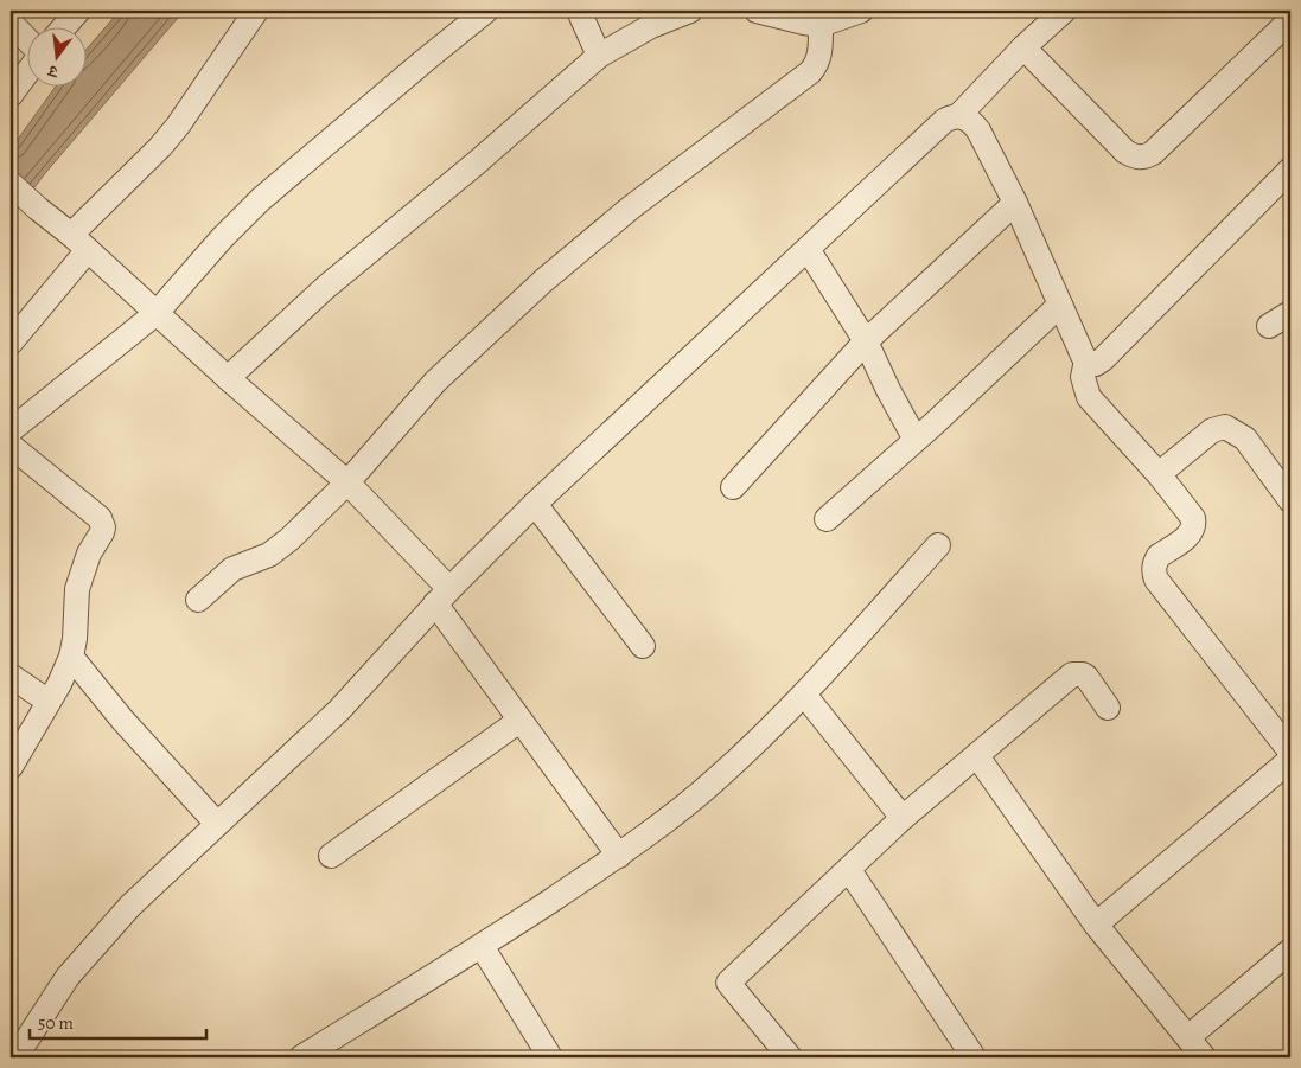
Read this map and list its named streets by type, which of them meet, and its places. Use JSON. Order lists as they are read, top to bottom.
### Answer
{
  "scale_bar": "50 m",
  "north": "bottom"
}
